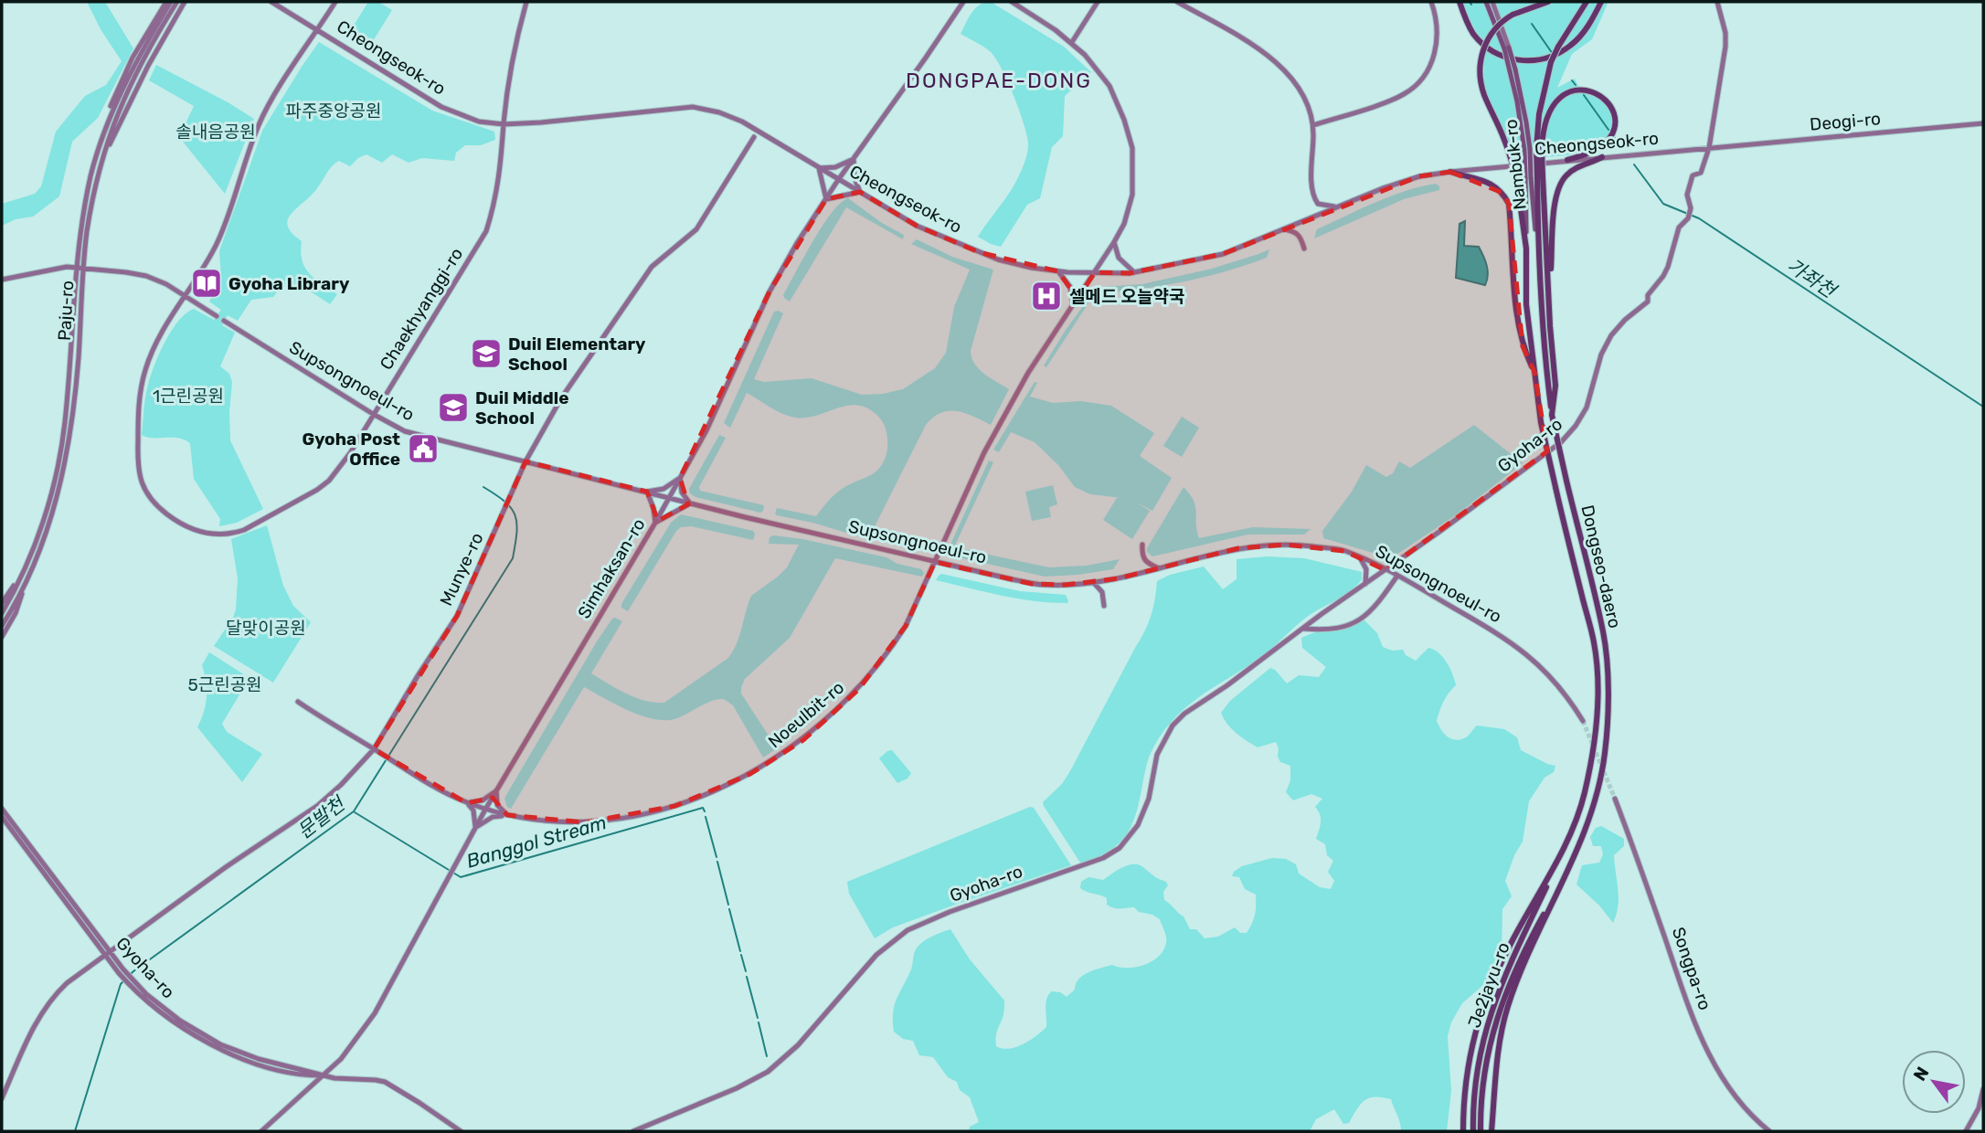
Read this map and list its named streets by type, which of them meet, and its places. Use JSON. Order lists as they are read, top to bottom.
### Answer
{
  "streets": {
    "highway": ["Dongseo-daero", "Je2jayu-ro"],
    "main road": ["Nambuk-ro"],
    "street": [
      "Cheongseok-ro",
      "Deogi-ro",
      "Chaekhyanggi-ro",
      "Paju-ro",
      "Supsongnoeul-ro",
      "Gyoha-ro",
      "Simhaksan-ro",
      "Munye-ro",
      "Noeulbit-ro",
      "Songpa-ro"
    ]
  },
  "crossings": [
    ["Cheongseok-ro", "Deogi-ro"],
    ["Cheongseok-ro", "Chaekhyanggi-ro"],
    ["Cheongseok-ro", "Gyoha-ro"],
    ["Cheongseok-ro", "Simhaksan-ro"],
    ["Cheongseok-ro", "Noeulbit-ro"],
    ["Deogi-ro", "Gyoha-ro"],
    ["Nambuk-ro", "Dongseo-daero"],
    ["Chaekhyanggi-ro", "Supsongnoeul-ro"],
    ["Supsongnoeul-ro", "Gyoha-ro"],
    ["Supsongnoeul-ro", "Simhaksan-ro"],
    ["Supsongnoeul-ro", "Munye-ro"],
    ["Supsongnoeul-ro", "Noeulbit-ro"],
    ["Gyoha-ro", "Simhaksan-ro"],
    ["Gyoha-ro", "Munye-ro"],
    ["Dongseo-daero", "Je2jayu-ro"],
    ["Simhaksan-ro", "Noeulbit-ro"],
    ["Munye-ro", "Noeulbit-ro"]
  ],
  "districts": ["DONGPAE-DONG"],
  "water": ["가좌천", "문발천", "Banggol Stream"],
  "parks": [
    "파주중앙공원",
    "솔내음공원",
    "1근린공원",
    "달맞이공원",
    "5근린공원"
  ],
  "places": {
    "library": ["Gyoha Library"],
    "hospital": ["셀메드 오늘약국"],
    "school or university": ["Duil Elementary School", "Duil Middle School"],
    "public building": ["Gyoha Post Office"]
  },
  "north": "top left"
}
